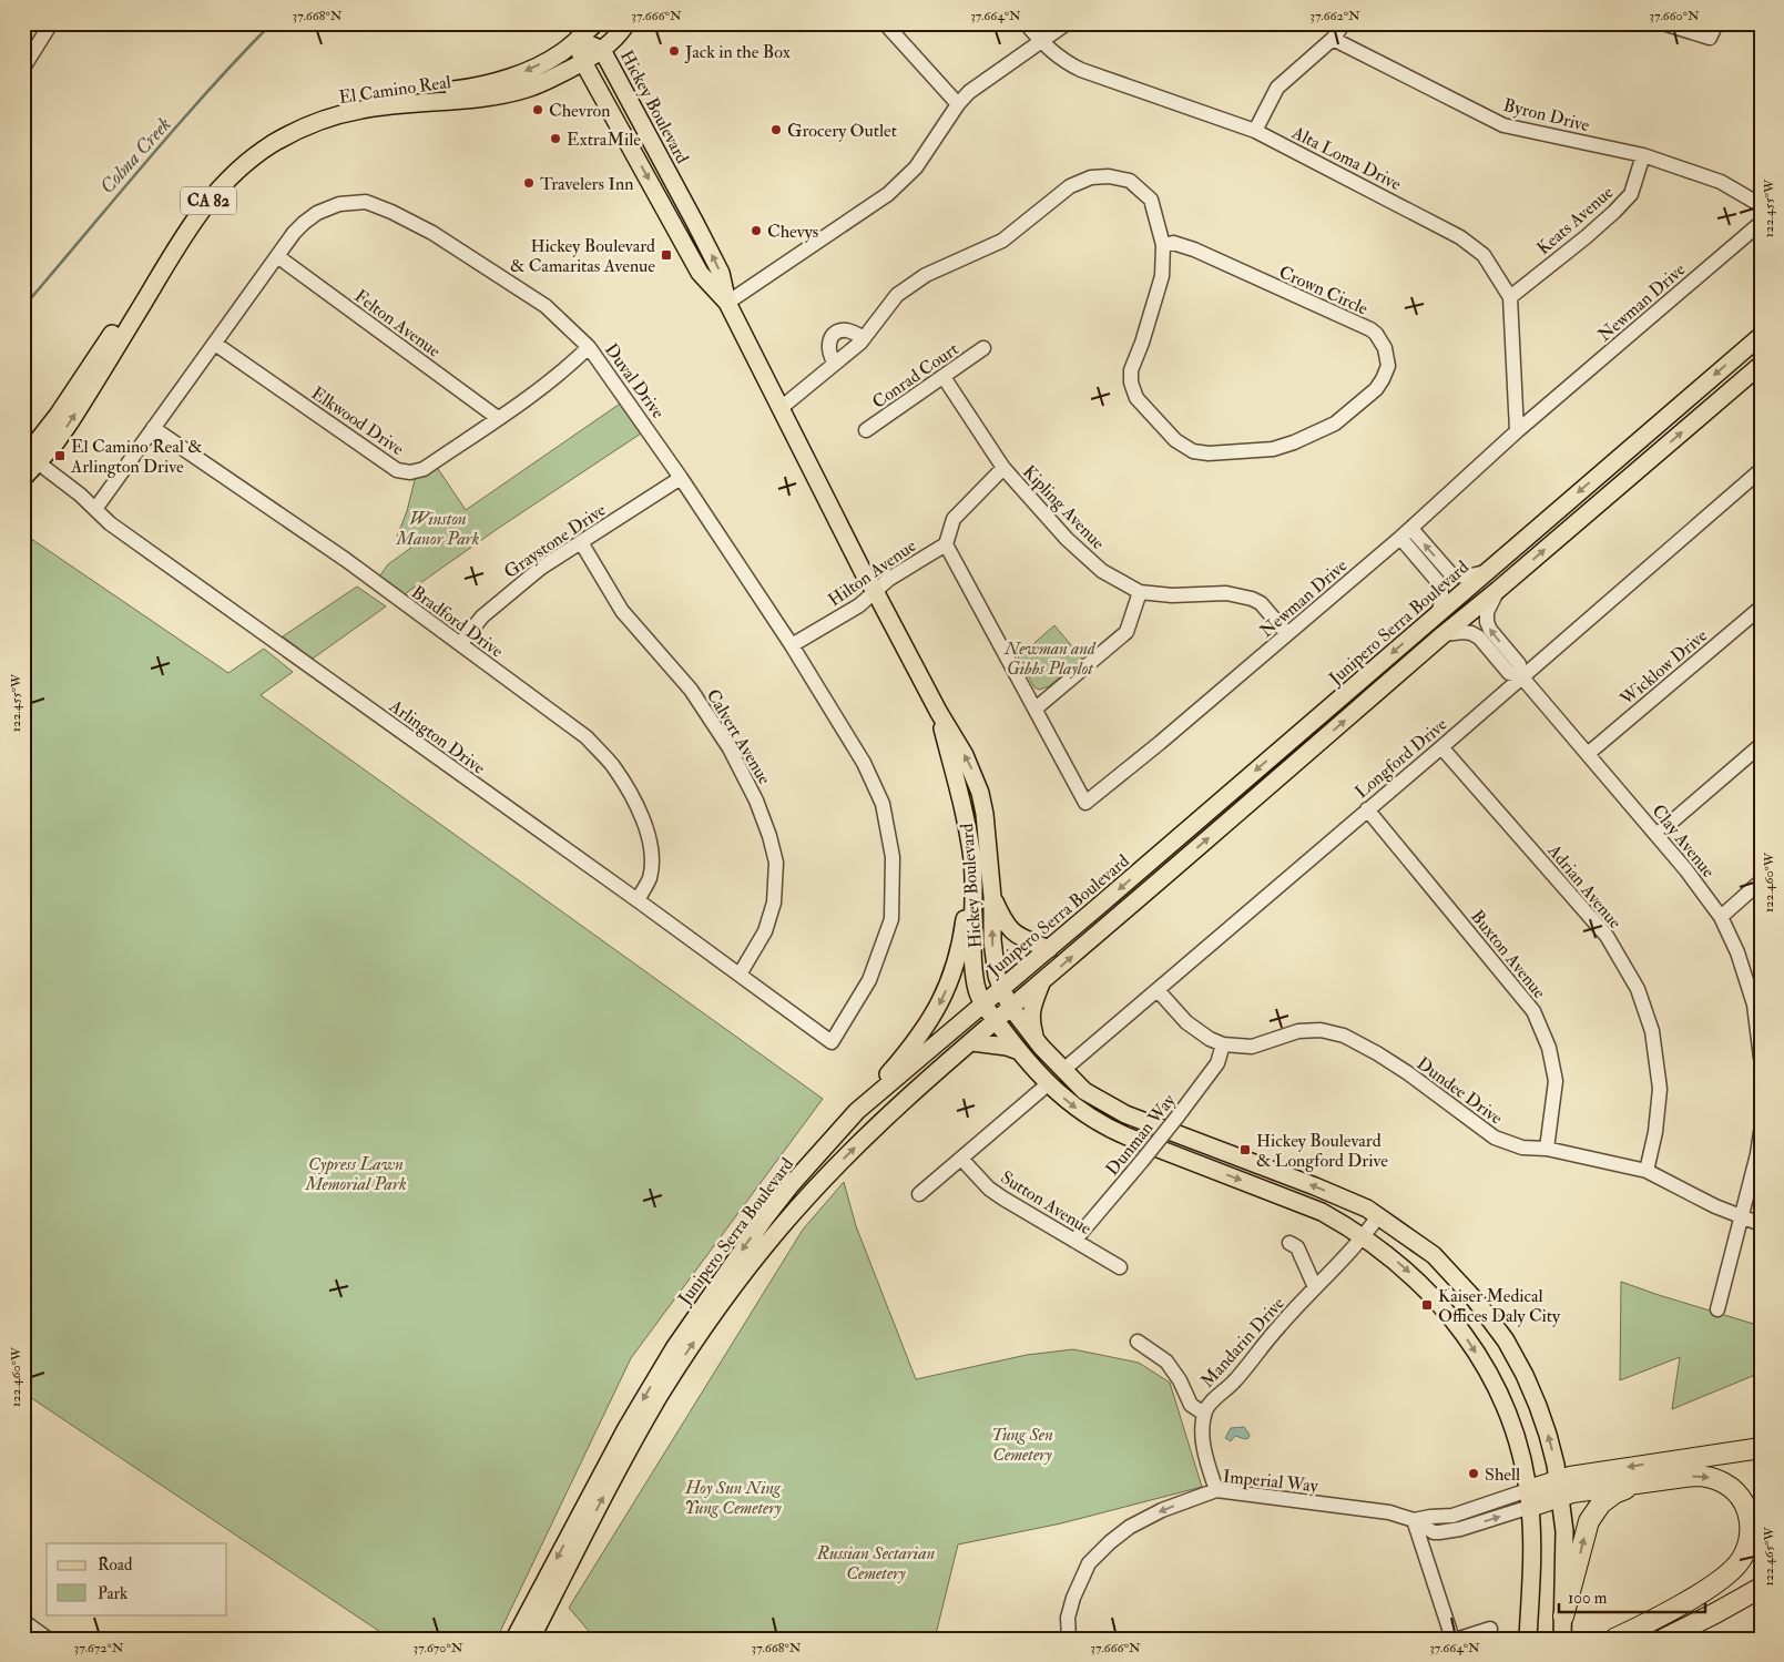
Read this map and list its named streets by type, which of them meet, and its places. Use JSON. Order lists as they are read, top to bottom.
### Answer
{
  "streets": {
    "main road": [
      "El Camino Real",
      "Hickey Boulevard",
      "CA 82",
      "Junipero Serra Boulevard"
    ],
    "street": [
      "Byron Drive",
      "Alta Loma Drive",
      "Keats Avenue",
      "Crown Circle",
      "Newman Drive",
      "Felton Avenue",
      "Conrad Court",
      "Duval Drive",
      "Elkwood Drive",
      "Kipling Avenue",
      "Graystone Drive",
      "Hilton Avenue",
      "Bradford Drive",
      "Wicklow Drive",
      "Arlington Drive",
      "Calvert Avenue",
      "Longford Drive",
      "Clay Avenue",
      "Adrian Avenue",
      "Buxton Avenue",
      "Dundee Drive",
      "Dunman Way",
      "Sutton Avenue",
      "Mandarin Drive",
      "Imperial Way"
    ]
  },
  "crossings": [
    ["El Camino Real", "Hickey Boulevard"],
    ["El Camino Real", "Arlington Drive"],
    ["Hickey Boulevard", "Crown Circle"],
    ["Hickey Boulevard", "Hilton Avenue"],
    ["Hickey Boulevard", "Junipero Serra Boulevard"],
    ["Hickey Boulevard", "Longford Drive"],
    ["Hickey Boulevard", "Mandarin Drive"],
    ["Hickey Boulevard", "Imperial Way"],
    ["Byron Drive", "Keats Avenue"],
    ["Alta Loma Drive", "Keats Avenue"],
    ["Alta Loma Drive", "Newman Drive"],
    ["Newman Drive", "Kipling Avenue"],
    ["Newman Drive", "Hilton Avenue"],
    ["Felton Avenue", "Duval Drive"],
    ["Felton Avenue", "Elkwood Drive"],
    ["Conrad Court", "Kipling Avenue"],
    ["Duval Drive", "Elkwood Drive"],
    ["Duval Drive", "Graystone Drive"],
    ["Duval Drive", "Hilton Avenue"],
    ["Duval Drive", "Bradford Drive"],
    ["Duval Drive", "Arlington Drive"],
    ["Graystone Drive", "Bradford Drive"],
    ["Graystone Drive", "Calvert Avenue"],
    ["Bradford Drive", "Arlington Drive"],
    ["Junipero Serra Boulevard", "Clay Avenue"],
    ["Wicklow Drive", "Clay Avenue"],
    ["Arlington Drive", "Calvert Avenue"],
    ["Longford Drive", "Clay Avenue"],
    ["Longford Drive", "Adrian Avenue"],
    ["Longford Drive", "Buxton Avenue"],
    ["Longford Drive", "Dundee Drive"],
    ["Adrian Avenue", "Dundee Drive"],
    ["Buxton Avenue", "Dundee Drive"],
    ["Dundee Drive", "Dunman Way"],
    ["Dunman Way", "Sutton Avenue"],
    ["Mandarin Drive", "Imperial Way"]
  ],
  "one_way": ["Imperial Way"],
  "water": ["Colma Creek"],
  "parks": [
    "Winston Manor Park",
    "Newman and Gibbs Playlot",
    "Cypress Lawn Memorial Park",
    "Tung Sen Cemetery",
    "Hoy Sun Ning Yung Cemetery",
    "Russian Sectarian Cemetery"
  ],
  "places": {
    "other": [
      "Jack in the Box",
      "Chevron",
      "Grocery Outlet",
      "ExtraMile",
      "Travelers Inn",
      "Chevys",
      "Shell"
    ],
    "transit": [
      "Hickey Boulevard & Camaritas Avenue",
      "El Camino Real & Arlington Drive",
      "Hickey Boulevard & Longford Drive",
      "Kaiser Medical Offices Daly City"
    ]
  },
  "legend": ["Road", "Park"],
  "scale_bar": "100 m",
  "coordinates": [
    "37.668°N",
    "37.666°N",
    "37.664°N",
    "37.662°N",
    "37.660°N",
    "122.455°W",
    "122.460°W",
    "122.465°W",
    "37.672°N",
    "37.670°N"
  ]
}
